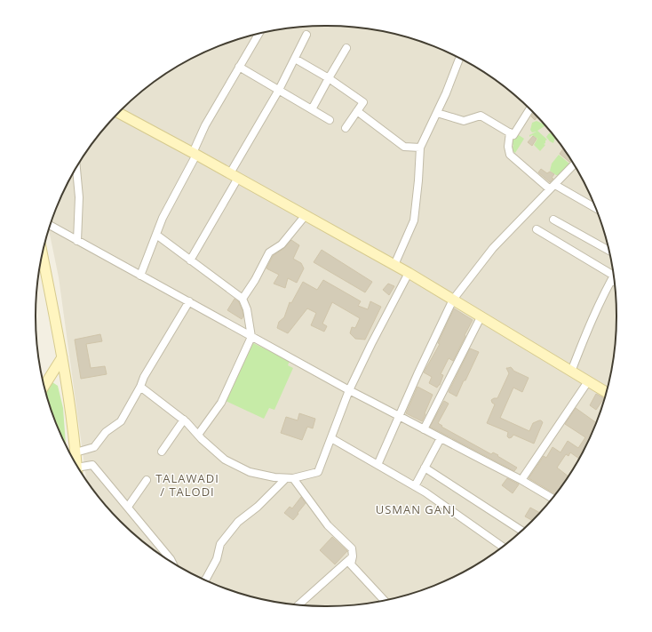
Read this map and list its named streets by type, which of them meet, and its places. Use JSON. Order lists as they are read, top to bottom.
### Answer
{
  "districts": ["TALAWADI / TALODI", "USMAN GANJ"]
}
